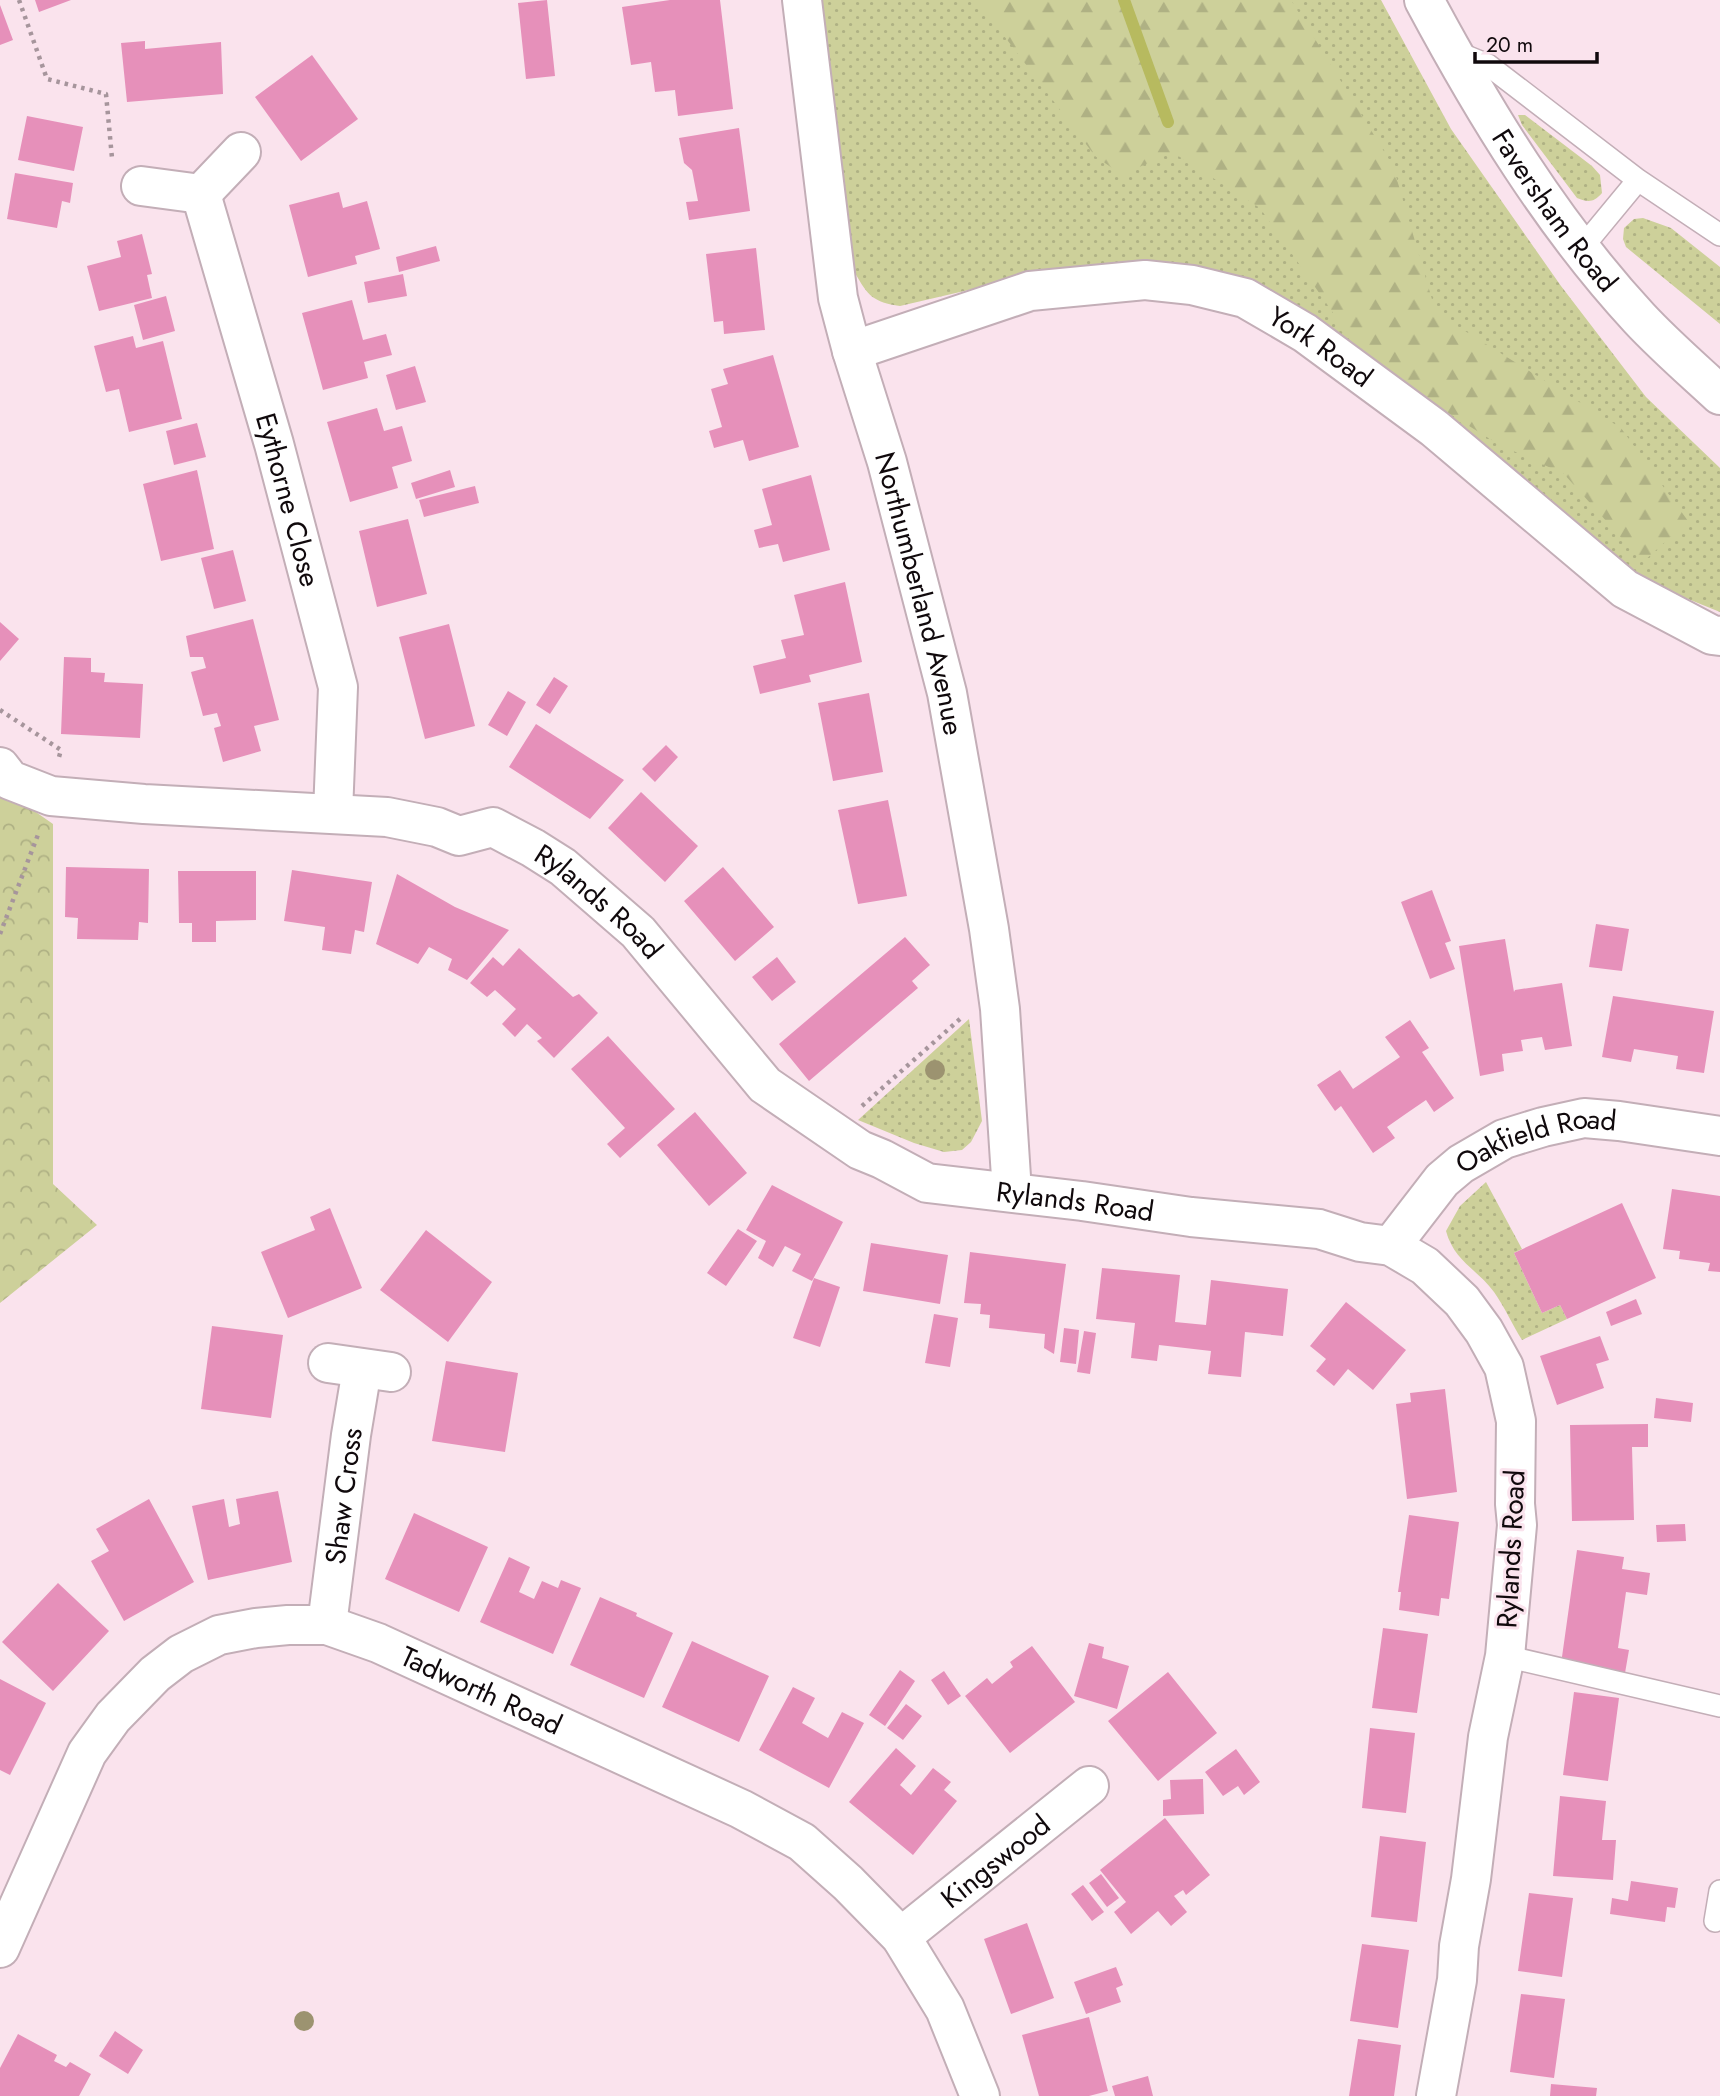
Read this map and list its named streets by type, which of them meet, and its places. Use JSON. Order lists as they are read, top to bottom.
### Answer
{
  "streets": {
    "street": [
      "Faversham Road",
      "York Road",
      "Eythorne Close",
      "Northumberland Avenue",
      "Rylands Road",
      "Oakfield Road",
      "Shaw Cross",
      "Tadworth Road",
      "Kingswood"
    ]
  },
  "crossings": [
    ["York Road", "Northumberland Avenue"],
    ["Eythorne Close", "Rylands Road"],
    ["Northumberland Avenue", "Rylands Road"],
    ["Rylands Road", "Oakfield Road"],
    ["Shaw Cross", "Tadworth Road"],
    ["Tadworth Road", "Kingswood"]
  ],
  "scale_bar": "20 m"
}
